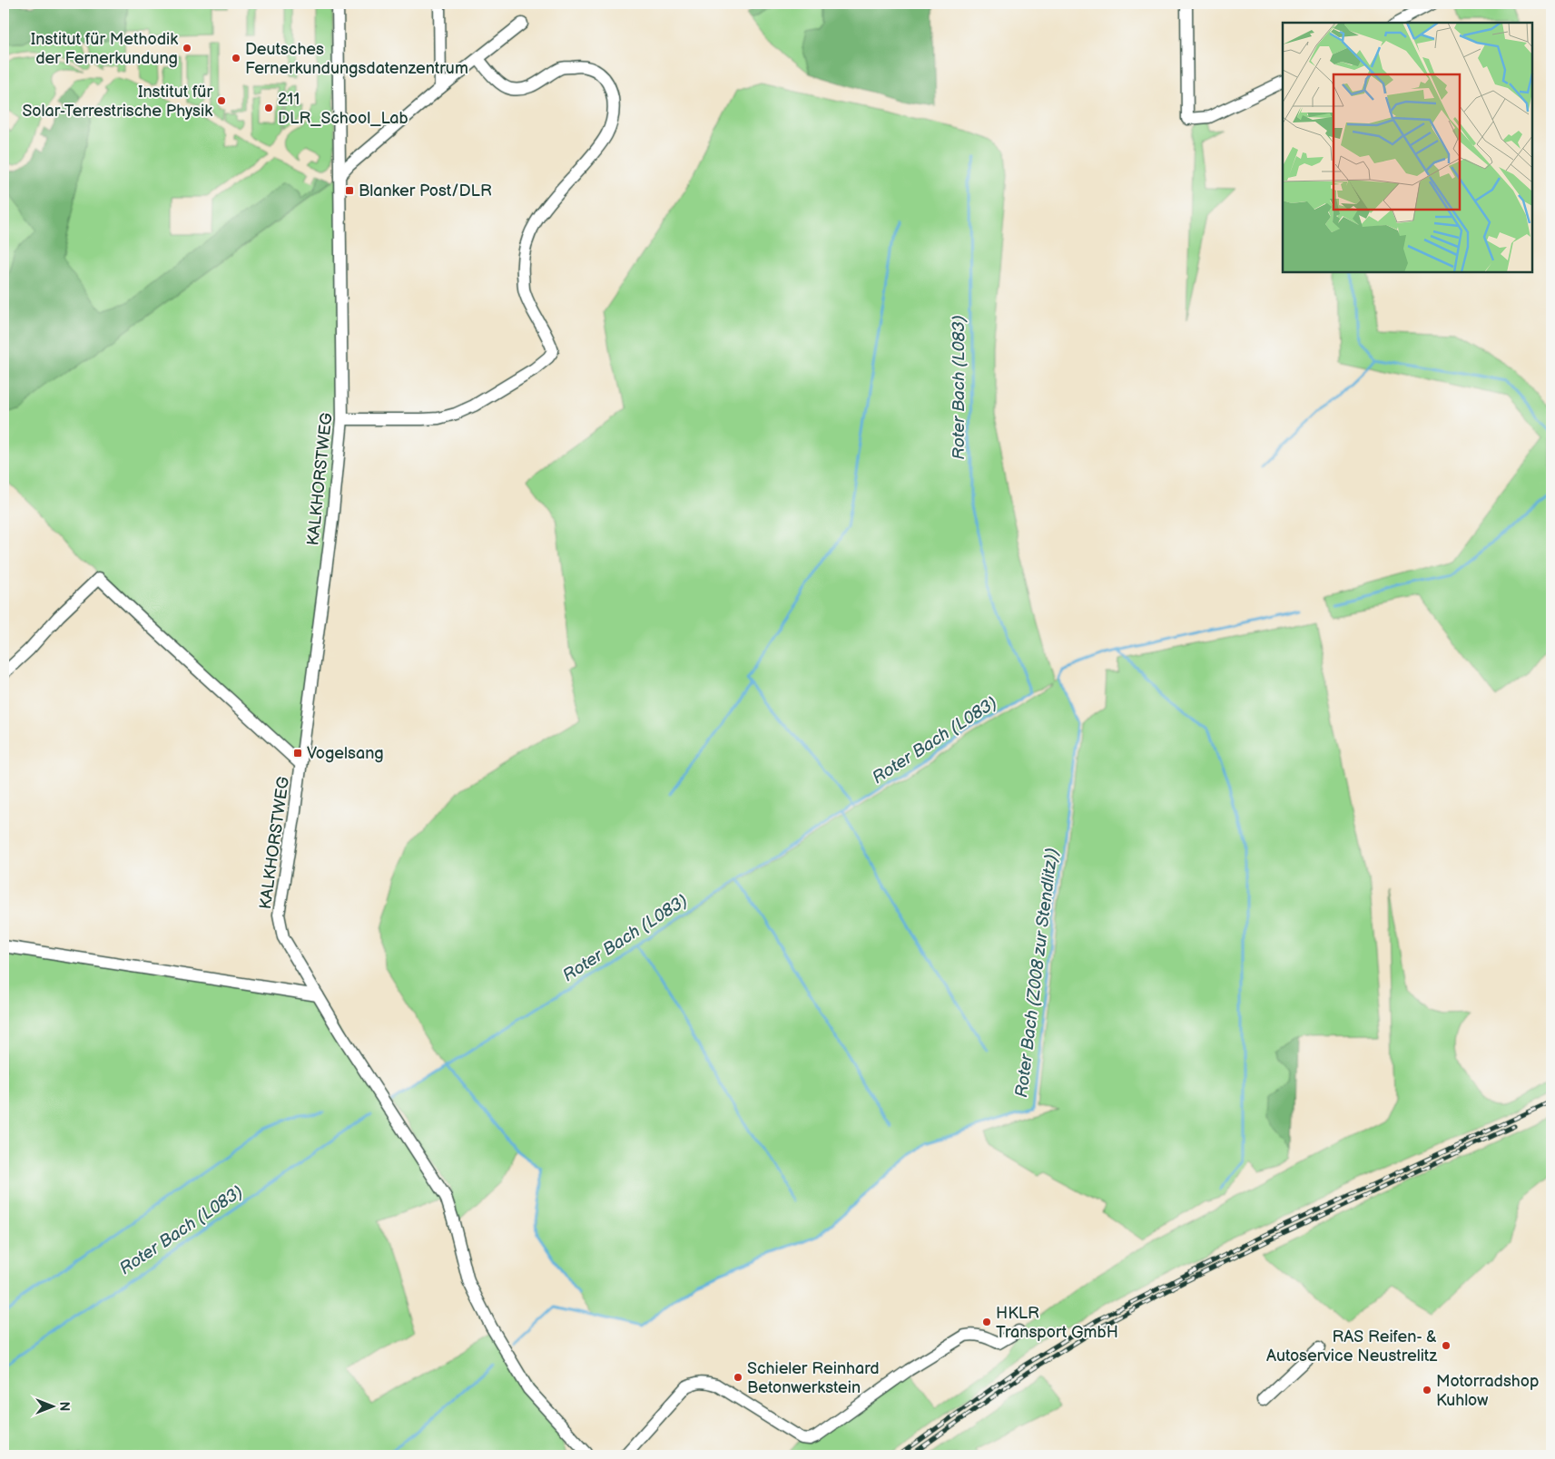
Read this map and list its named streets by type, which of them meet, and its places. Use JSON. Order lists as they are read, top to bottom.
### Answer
{
  "streets": {
    "street": ["KALKHORSTWEG"]
  },
  "water": ["Roter Bach (L083)", "Roter Bach (Z008 zur Stendlitz))"],
  "places": {
    "other": [
      "Institut für Methodik der Fernerkundung",
      "Deutsches Fernerkundungsdatenzentrum",
      "Institut für Solar-Terrestrische Physik",
      "211 DLR_School_Lab",
      "HKLR Transport GmbH",
      "RAS Reifen- & Autoservice Neustrelitz",
      "Schieler Reinhard Betonwerkstein",
      "Motorradshop Kuhlow"
    ],
    "transit": ["Blanker Post/DLR", "Vogelsang"]
  },
  "north": "right"
}
